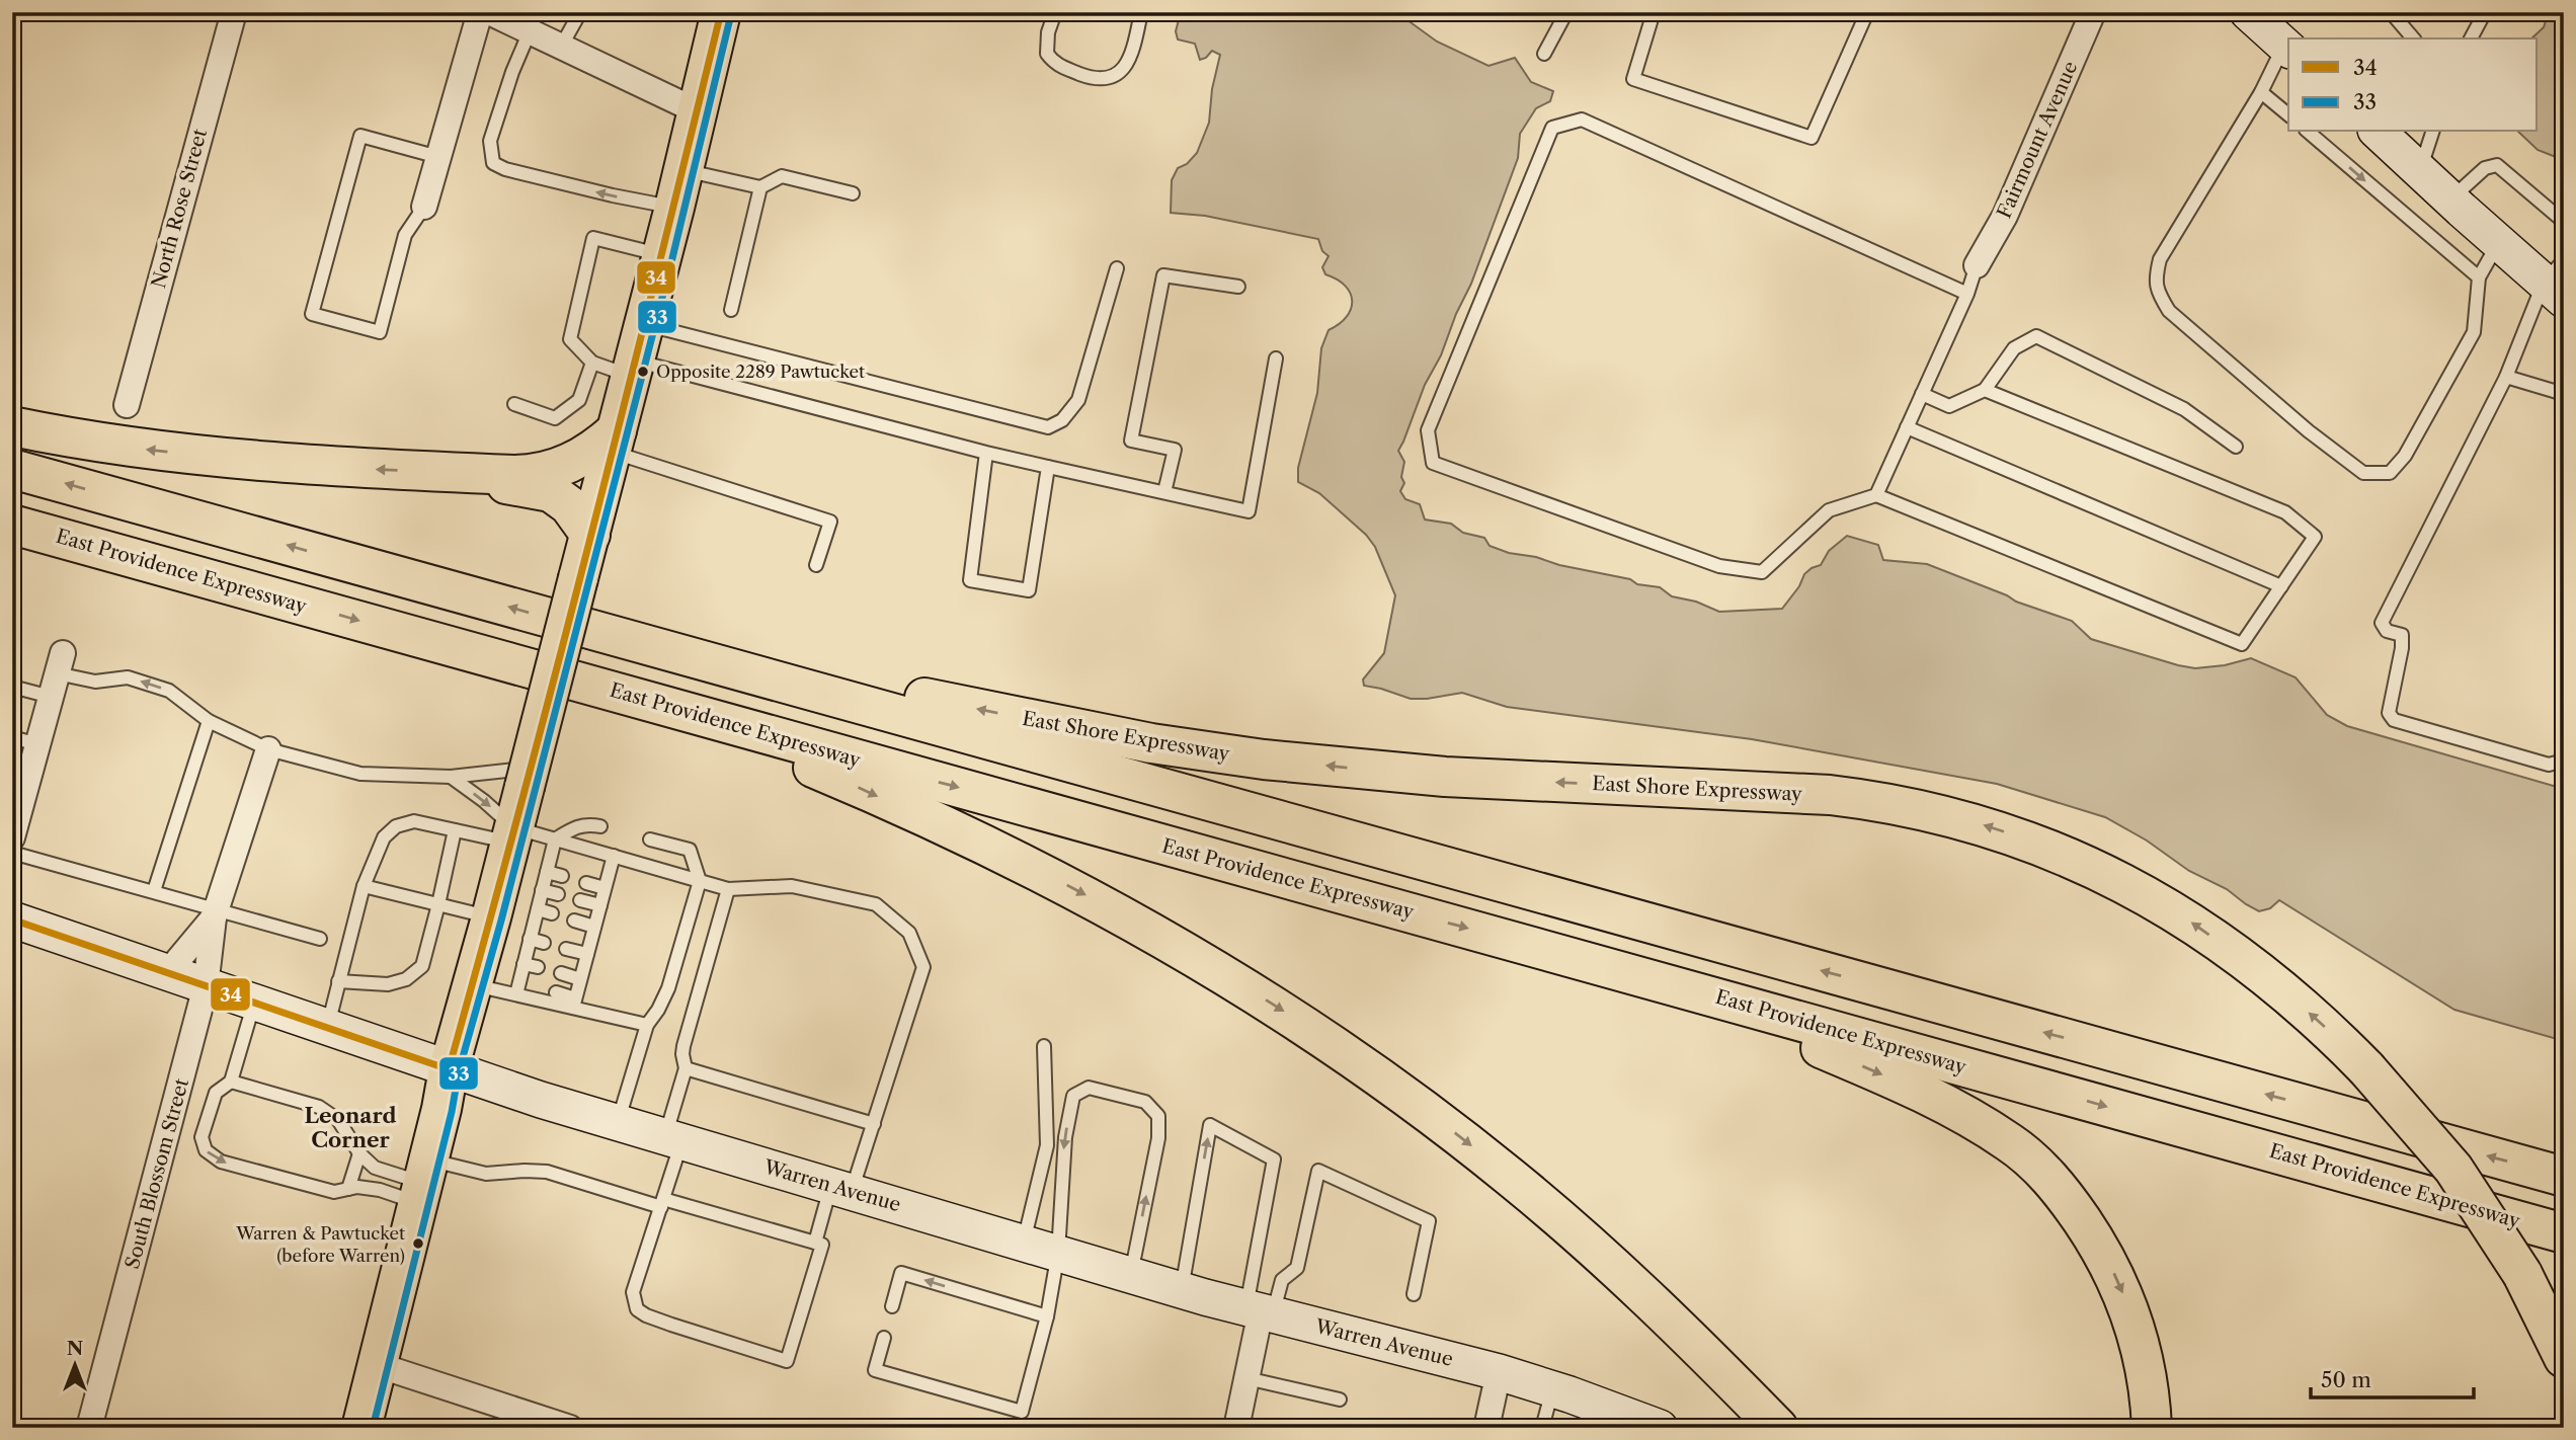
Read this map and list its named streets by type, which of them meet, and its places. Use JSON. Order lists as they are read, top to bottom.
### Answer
{
  "streets": {
    "main road": ["East Providence Expressway", "East Shore Expressway", "Warren Avenue"],
    "street": ["Fairmount Avenue", "North Rose Street", "South Blossom Street"]
  },
  "crossings": [
    ["South Blossom Street", "Warren Avenue"]
  ],
  "districts": ["Leonard Corner"],
  "places": ["Opposite 2289 Pawtucket", "Warren & Pawtucket (before Warren)"],
  "lines": ["transit line 34", "transit line 33"],
  "legend": ["34", "33"],
  "scale_bar": "50 m",
  "north": "top"
}
